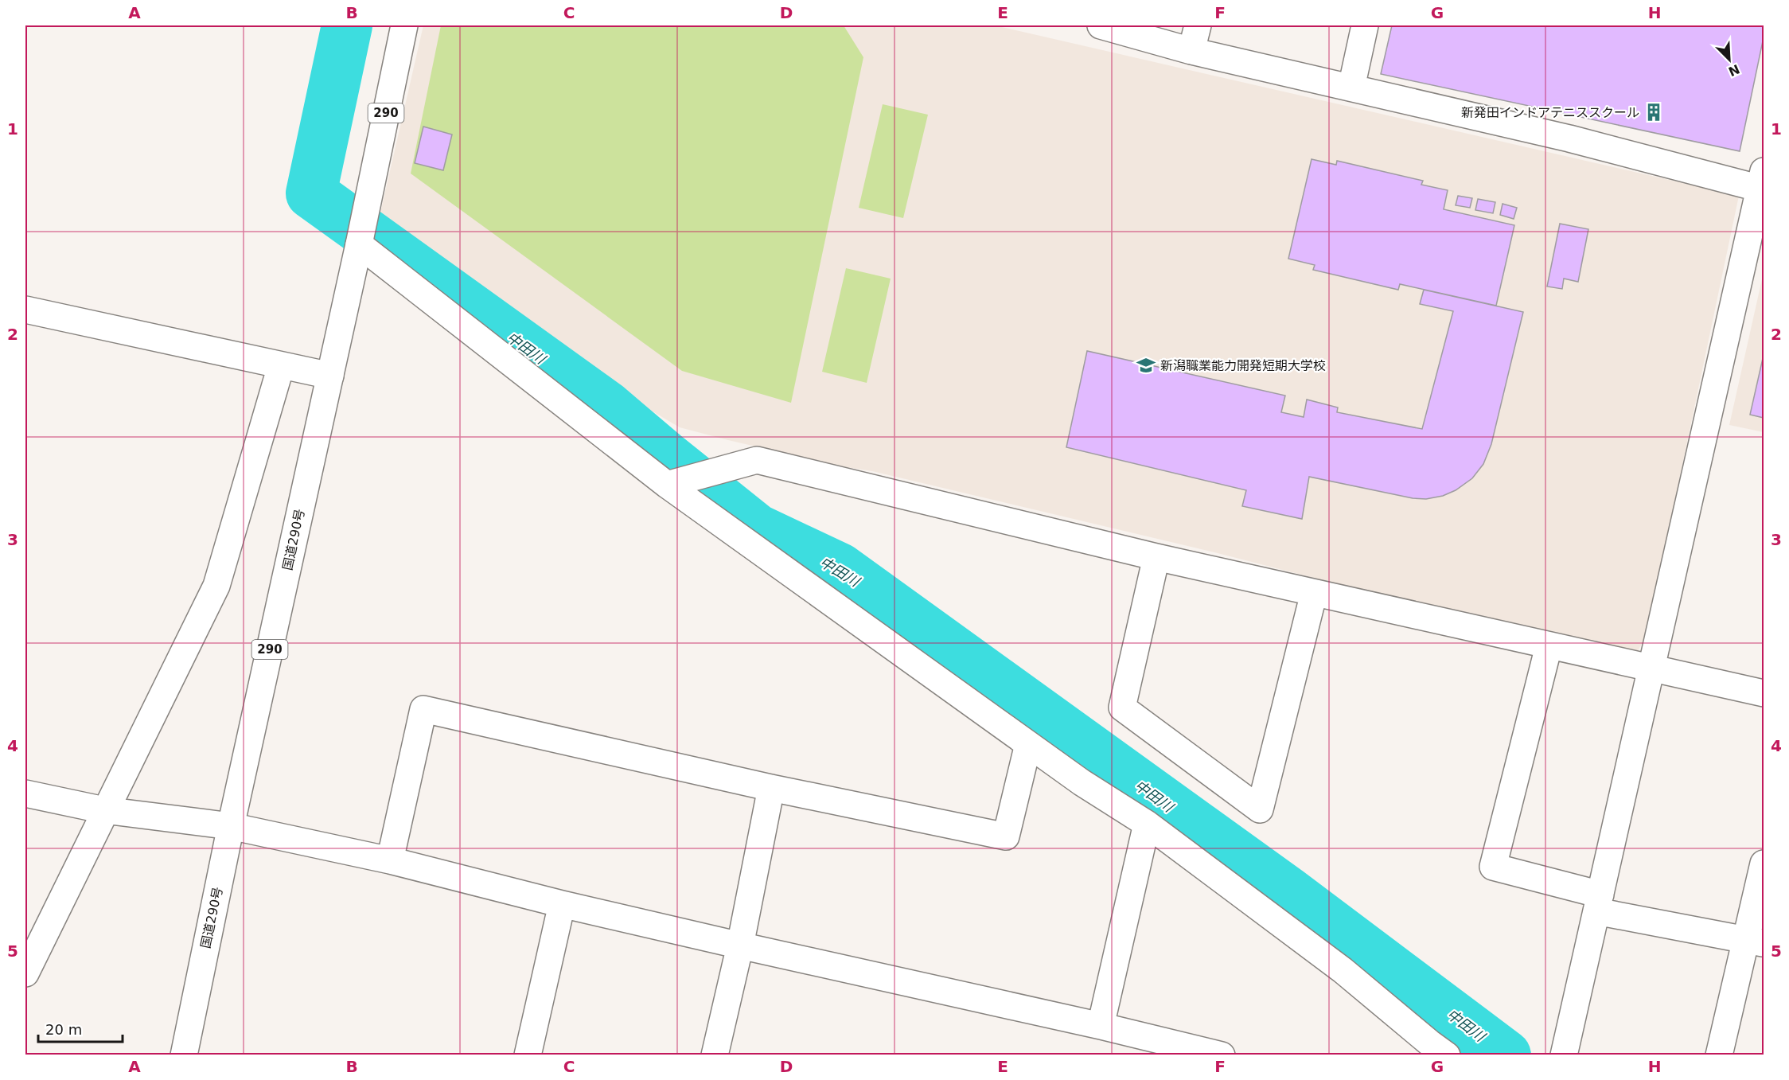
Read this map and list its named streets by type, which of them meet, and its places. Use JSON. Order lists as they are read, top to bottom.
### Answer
{
  "streets": {
    "main road": ["290", "国道290号"]
  },
  "water": ["中田川"],
  "places": {
    "building": ["新発田インドアテニススクール"],
    "school or university": ["新潟職業能力開発短期大学校"]
  },
  "scale_bar": "20 m",
  "north": "bottom right",
  "grid": {
    "columns": [
      "A",
      "B",
      "C",
      "D",
      "E",
      "F",
      "G",
      "H"
    ],
    "rows": [
      "1",
      "2",
      "3",
      "4",
      "5"
    ]
  }
}
